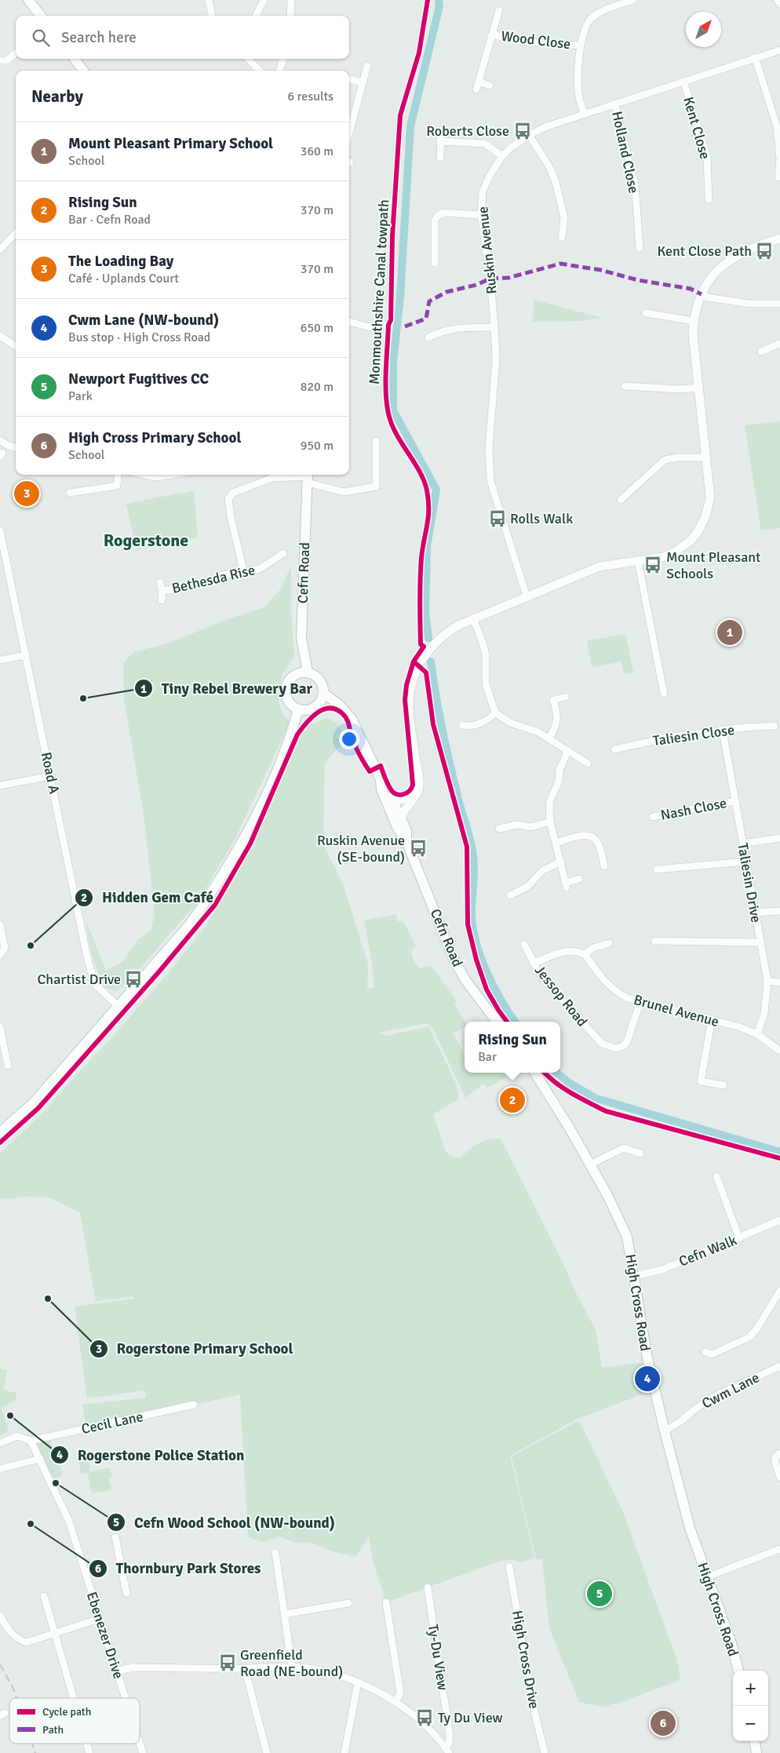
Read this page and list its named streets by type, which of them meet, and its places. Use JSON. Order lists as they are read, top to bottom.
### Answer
{
  "streets": {
    "main road": ["Cefn Road", "High Cross Road"],
    "street": [
      "Wood Close",
      "Kent Close",
      "Holland Close",
      "Ruskin Avenue",
      "Bethesda Rise",
      "Taliesin Close",
      "Road A",
      "Nash Close",
      "Taliesin Drive",
      "Jessop Road",
      "Brunel Avenue",
      "Cefn Walk",
      "Cwm Lane",
      "Cecil Lane",
      "Ebenezer Drive",
      "Ty-Du View",
      "High Cross Drive"
    ],
    "cycle path": ["Monmouthshire Canal towpath"]
  },
  "crossings": [
    ["Kent Close", "Ruskin Avenue"],
    ["Holland Close", "Ruskin Avenue"],
    ["Taliesin Close", "Taliesin Drive"],
    ["Nash Close", "Taliesin Drive"],
    ["Taliesin Drive", "Brunel Avenue"],
    ["Jessop Road", "Brunel Avenue"],
    ["Cefn Walk", "High Cross Road"],
    ["High Cross Road", "Cwm Lane"],
    ["Cecil Lane", "Ebenezer Drive"]
  ],
  "districts": ["Rogerstone"],
  "places": {
    "bus stop": [
      "Roberts Close",
      "Kent Close Path",
      "Rolls Walk",
      "Mount Pleasant Schools",
      "Ruskin Avenue (SE-bound)",
      "Chartist Drive",
      "Greenfield Road (NE-bound)",
      "Ty Du View"
    ],
    "other": [
      "Tiny Rebel Brewery Bar",
      "Hidden Gem Café",
      "Rogerstone Primary School",
      "Rogerstone Police Station",
      "Cefn Wood School (NW-bound)",
      "Thornbury Park Stores"
    ]
  },
  "legend": ["Cycle path", "Path"],
  "north": "top right",
  "page": {
    "search": "Search here",
    "heading": ["Nearby", "6 results"],
    "list": [
      {
        "mark": "1",
        "name": "Mount Pleasant Primary School",
        "note": "School",
        "value": "360 m"
      },
      {
        "mark": "2",
        "name": "Rising Sun",
        "note": "Bar · Cefn Road",
        "value": "370 m"
      },
      {
        "mark": "3",
        "name": "The Loading Bay",
        "note": "Café · Uplands Court",
        "value": "370 m"
      },
      {
        "mark": "4",
        "name": "Cwm Lane (NW-bound)",
        "note": "Bus stop · High Cross Road",
        "value": "650 m"
      },
      {
        "mark": "5",
        "name": "Newport Fugitives CC",
        "note": "Park",
        "value": "820 m"
      },
      {
        "mark": "6",
        "name": "High Cross Primary School",
        "note": "School",
        "value": "950 m"
      }
    ],
    "pins": [
      "3",
      "1",
      "2",
      "4",
      "5",
      "6"
    ],
    "popup": ["Rising Sun", "Bar"],
    "map_buttons": ["+", "−"]
  }
}
